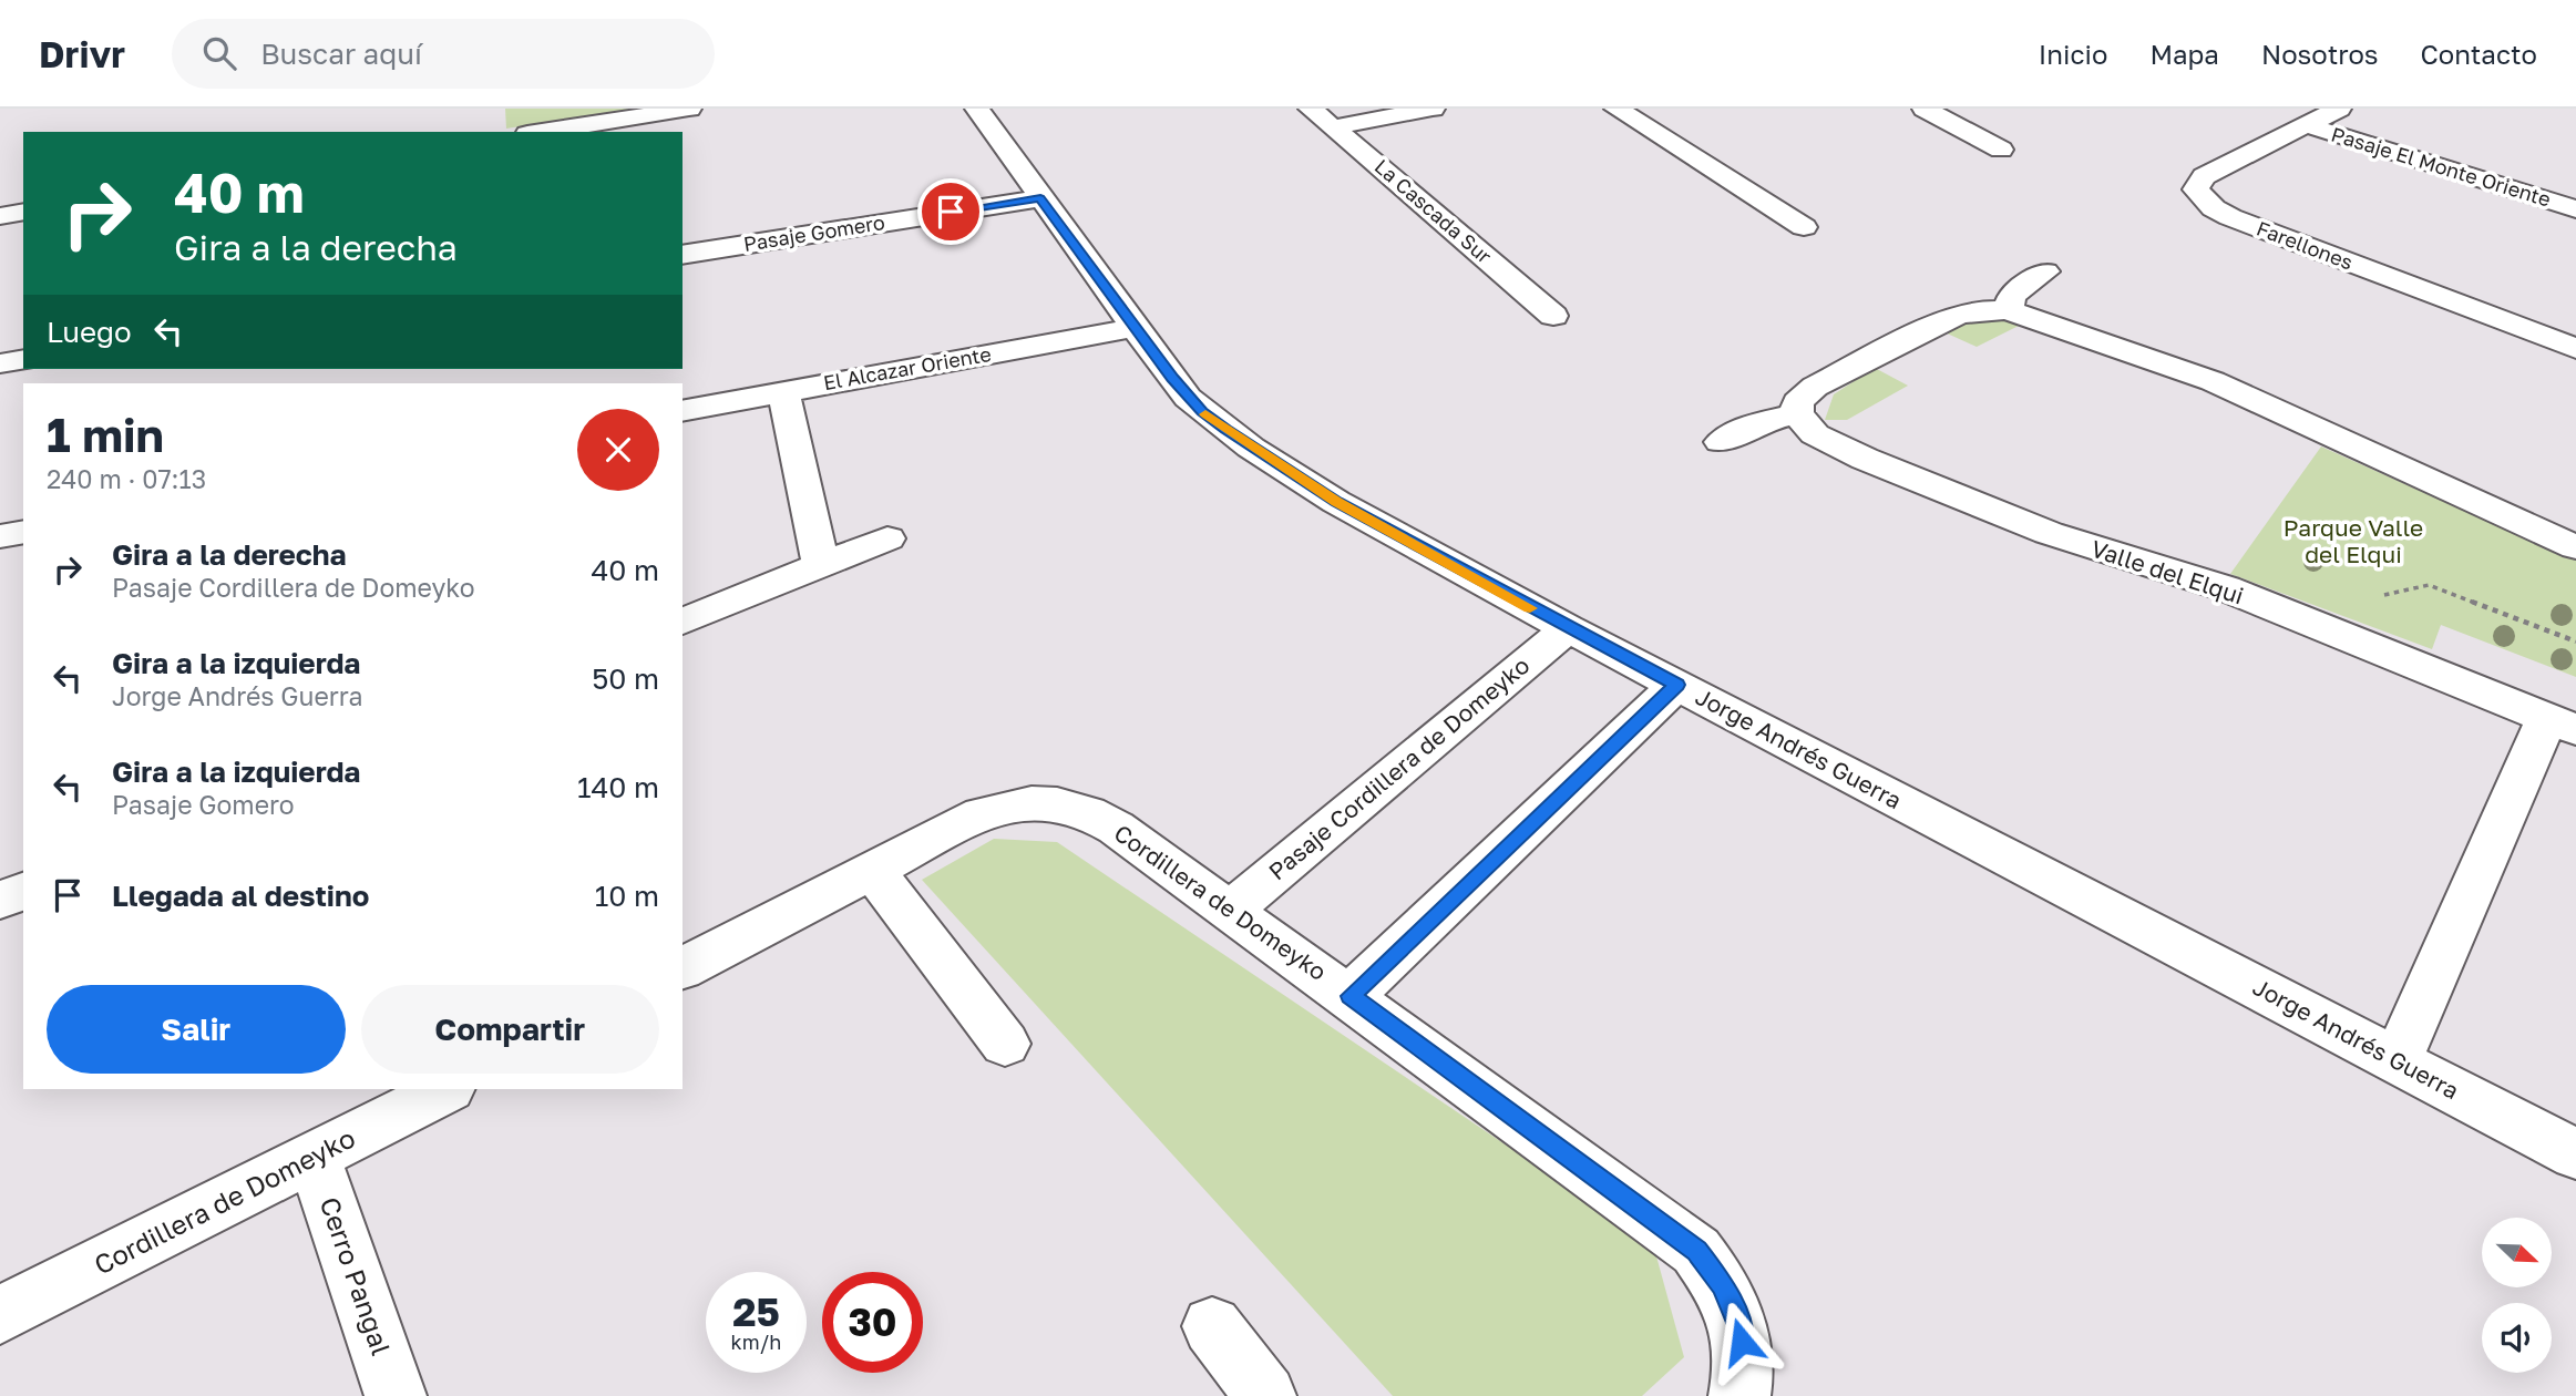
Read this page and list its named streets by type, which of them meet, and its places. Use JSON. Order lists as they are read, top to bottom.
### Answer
{
  "streets": {
    "street": [
      "Pasaje El Monte Oriente",
      "La Cascada Sur",
      "Pasaje Gomero",
      "Farellones",
      "El Alcazar Oriente",
      "Valle del Elqui",
      "Jorge Andrés Guerra",
      "Pasaje Cordillera de Domeyko",
      "Cordillera de Domeyko",
      "Cerro Pangal"
    ]
  },
  "crossings": [
    ["Pasaje El Monte Oriente", "Farellones"],
    ["Pasaje Gomero", "Jorge Andrés Guerra"],
    ["El Alcazar Oriente", "Jorge Andrés Guerra"],
    ["Valle del Elqui", "Jorge Andrés Guerra"],
    ["Jorge Andrés Guerra", "Pasaje Cordillera de Domeyko"],
    ["Pasaje Cordillera de Domeyko", "Cordillera de Domeyko"],
    ["Cordillera de Domeyko", "Cerro Pangal"]
  ],
  "parks": ["Parque Valle del Elqui"],
  "north": "bottom right",
  "page": {
    "header": "Drivr",
    "search": "Buscar aquí",
    "nav": [
      "Inicio",
      "Mapa",
      "Nosotros",
      "Contacto"
    ],
    "turn": ["40 m", "Gira a la derecha"],
    "then": "Luego",
    "heading": ["1 min", "240 m · 07:13"],
    "list": [
      {
        "name": "Gira a la derecha",
        "note": "Pasaje Cordillera de Domeyko",
        "value": "40 m"
      },
      {
        "name": "Gira a la izquierda",
        "note": "Jorge Andrés Guerra",
        "value": "50 m"
      },
      {
        "name": "Gira a la izquierda",
        "note": "Pasaje Gomero",
        "value": "140 m"
      },
      {
        "name": "Llegada al destino",
        "value": "10 m"
      }
    ],
    "buttons": ["Salir", "Compartir"],
    "speed": "25 km/h",
    "limit": "30"
  }
}
